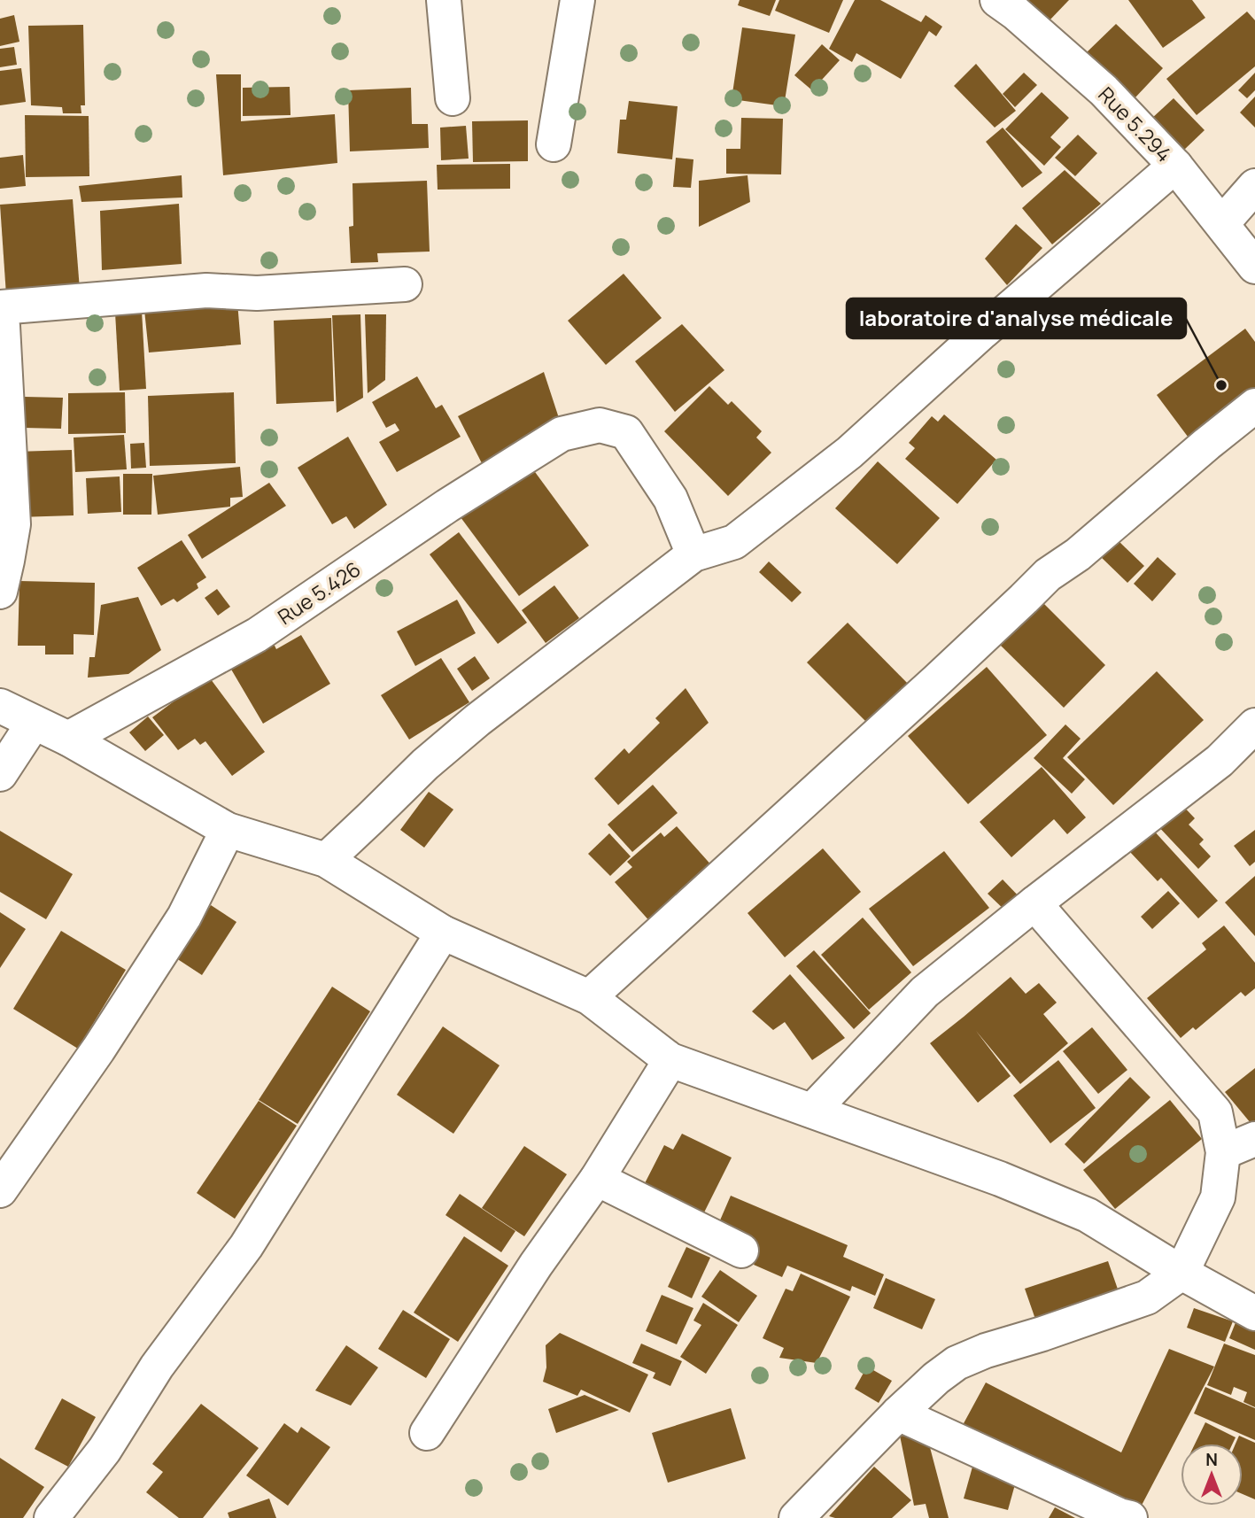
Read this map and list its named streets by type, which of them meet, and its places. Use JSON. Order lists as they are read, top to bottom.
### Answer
{
  "streets": {
    "street": ["Rue 5.294", "Rue 5.426"]
  },
  "places": ["laboratoire d'analyse médicale"],
  "north": "top"
}
